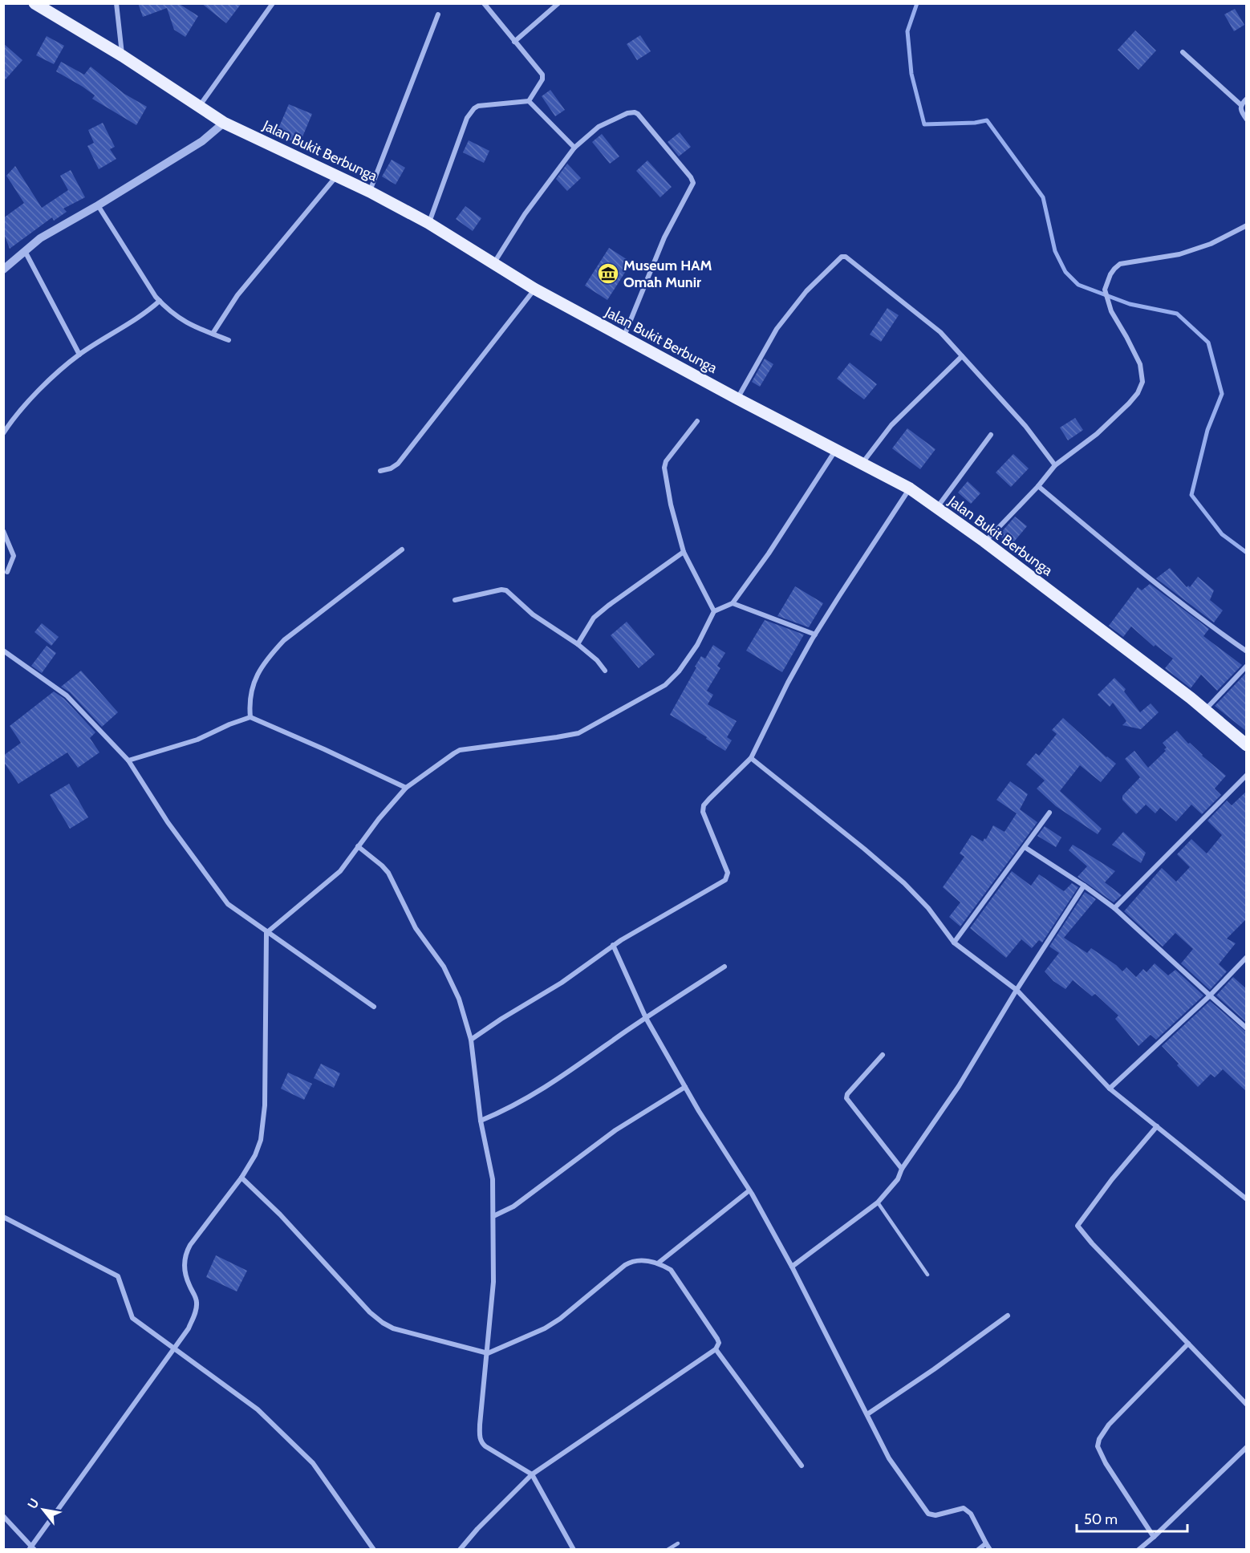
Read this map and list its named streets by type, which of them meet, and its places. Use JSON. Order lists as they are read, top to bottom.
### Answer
{
  "streets": {
    "main road": ["Jalan Bukit Berbunga"]
  },
  "places": {
    "museum": ["Museum HAM Omah Munir"]
  },
  "scale_bar": "50 m",
  "north": "top left"
}
